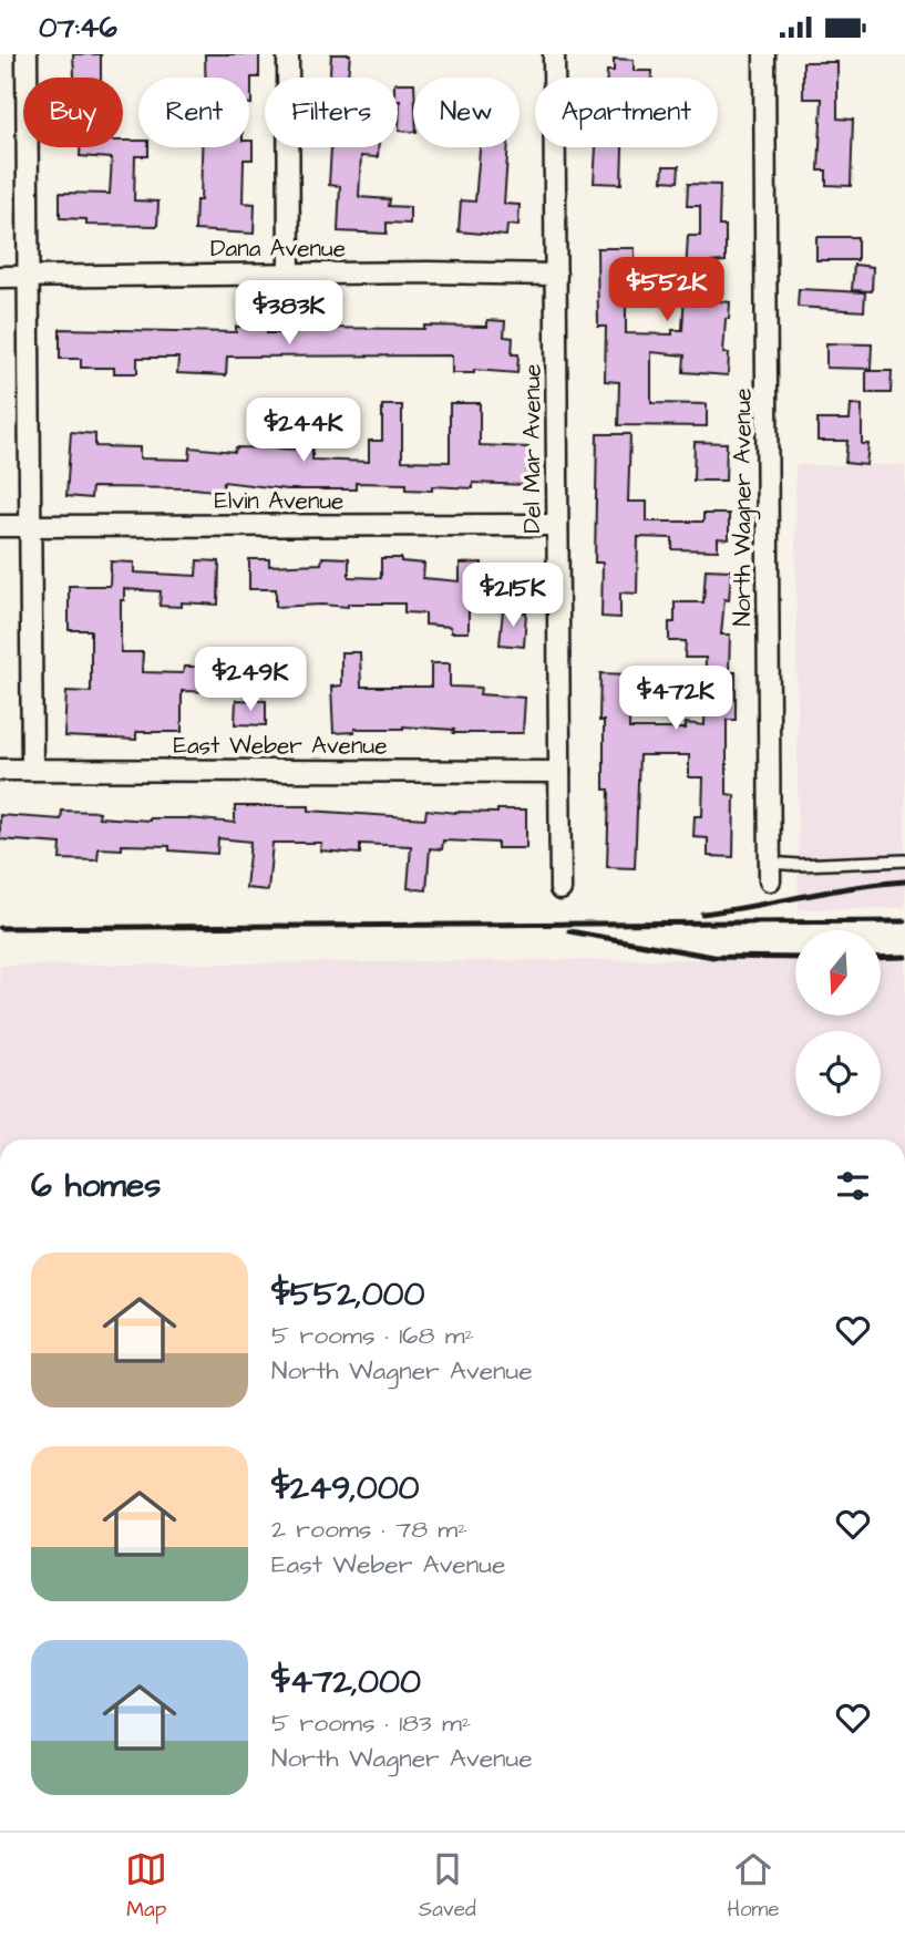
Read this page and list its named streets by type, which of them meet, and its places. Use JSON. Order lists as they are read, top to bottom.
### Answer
{
  "streets": {
    "street": [
      "Dana Avenue",
      "Del Mar Avenue",
      "Elvin Avenue",
      "North Wagner Avenue",
      "East Weber Avenue"
    ]
  },
  "crossings": [
    ["Dana Avenue", "Del Mar Avenue"],
    ["Del Mar Avenue", "Elvin Avenue"],
    ["Del Mar Avenue", "East Weber Avenue"]
  ],
  "north": "bottom",
  "page": {
    "status": "07:46",
    "chip": [
      "Buy",
      "Rent",
      "Filters",
      "New",
      "Apartment"
    ],
    "price": [
      "$552K",
      "$383K",
      "$244K",
      "$215K",
      "$249K",
      "$472K"
    ],
    "heading": "6 homes",
    "list": [
      {
        "name": "$552,000",
        "note": "5 rooms · 168 m² · North Wagner Avenue"
      },
      {
        "name": "$249,000",
        "note": "2 rooms · 78 m² · East Weber Avenue"
      },
      {
        "name": "$472,000",
        "note": "5 rooms · 183 m² · North Wagner Avenue"
      }
    ],
    "tabs": ["Map", "Saved", "Home"]
  }
}
